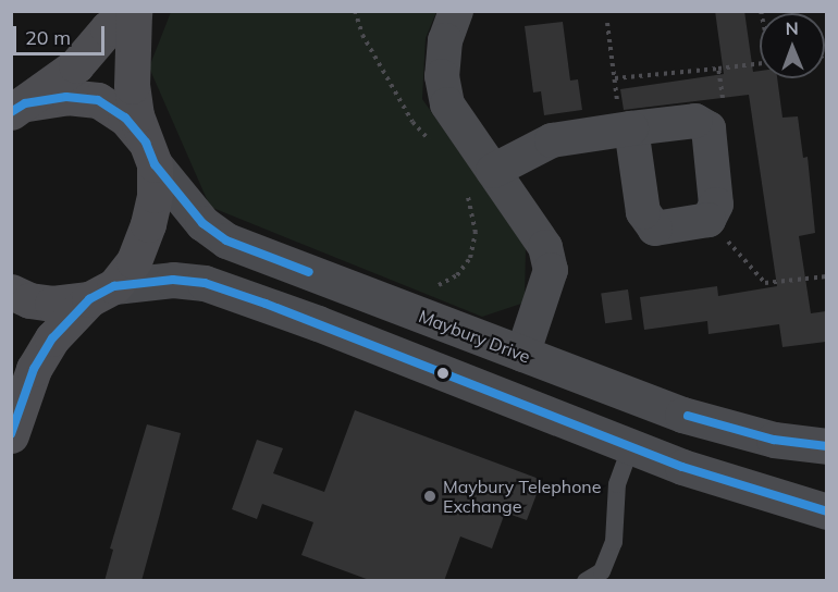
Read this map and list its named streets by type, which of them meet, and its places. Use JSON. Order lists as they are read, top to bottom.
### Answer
{
  "streets": {
    "street": ["Maybury Drive"]
  },
  "places": ["Maybury Telephone Exchange"],
  "scale_bar": "20 m",
  "north": "top"
}
